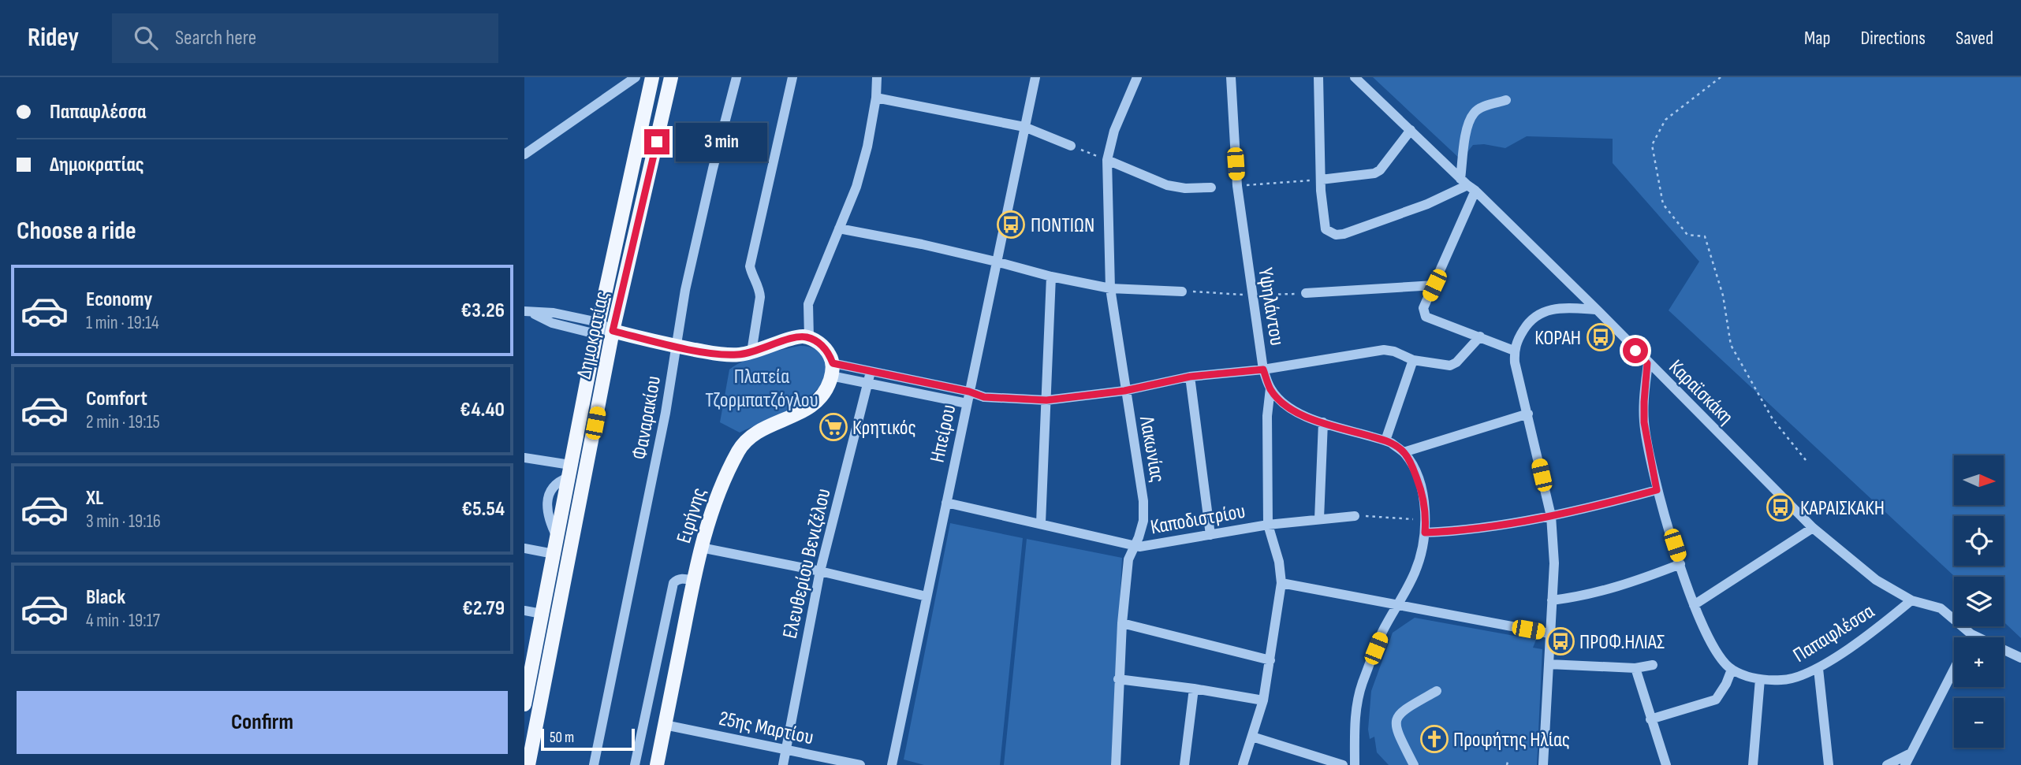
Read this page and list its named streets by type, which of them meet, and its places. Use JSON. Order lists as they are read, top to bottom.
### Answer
{
  "streets": {
    "main road": ["Δημοκρατίας", "Ειρήνης"],
    "street": [
      "Υψηλάντου",
      "Καραϊσκάκη",
      "Φαναρακίου",
      "Ηπείρου",
      "Λακωνίας",
      "Καποδιστρίου",
      "Ελευθερίου Βενιζέλου",
      "Παπαφλέσσα",
      "25ης Μαρτίου"
    ]
  },
  "crossings": [
    ["Καραϊσκάκη", "Παπαφλέσσα"],
    ["Ηπείρου", "Καποδιστρίου"],
    ["Λακωνίας", "Καποδιστρίου"],
    ["Ειρήνης", "25ης Μαρτίου"],
    ["Ελευθερίου Βενιζέλου", "25ης Μαρτίου"]
  ],
  "parks": ["Πλατεία Τζορμπατζόγλου"],
  "places": {
    "bus stop": [
      "ΠΟΝΤΙΩΝ",
      "ΚΟΡΑΗ",
      "ΚΑΡΑΙΣΚΑΚΗ",
      "ΠΡΟΦ.ΗΛΙΑΣ"
    ],
    "supermarket": ["Κρητικός"],
    "church": ["Προφήτης Ηλίας"]
  },
  "scale_bar": "50 m",
  "north": "right",
  "page": {
    "header": "Ridey",
    "search": "Search here",
    "nav": ["Map", "Directions", "Saved"],
    "banner": ["Παπαφλέσσα", "Δημοκρατίας"],
    "bubble": "3 min",
    "heading": "Choose a ride",
    "list": [
      {
        "name": "Economy",
        "note": "1 min · 19:14",
        "value": "€3.26"
      },
      {
        "name": "Comfort",
        "note": "2 min · 19:15",
        "value": "€4.40"
      },
      {
        "name": "XL",
        "note": "3 min · 19:16",
        "value": "€5.54"
      },
      {
        "name": "Black",
        "note": "4 min · 19:17",
        "value": "€2.79"
      }
    ],
    "map_buttons": ["+", "−"],
    "buttons": "Confirm",
    "scale": "50 m"
  }
}
